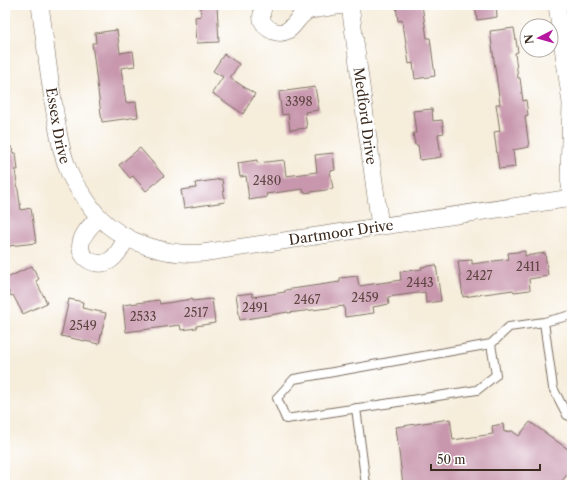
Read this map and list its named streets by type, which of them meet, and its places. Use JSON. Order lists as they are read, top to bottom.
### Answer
{
  "streets": {
    "street": ["Medford Drive", "Essex Drive", "Dartmoor Drive"]
  },
  "crossings": [
    ["Medford Drive", "Dartmoor Drive"],
    ["Essex Drive", "Dartmoor Drive"]
  ],
  "house_numbers": [
    "3398",
    "2480",
    "2411",
    "2427",
    "2443",
    "2459",
    "2467",
    "2491",
    "2517",
    "2533",
    "2549"
  ],
  "scale_bar": "50 m",
  "north": "left"
}
